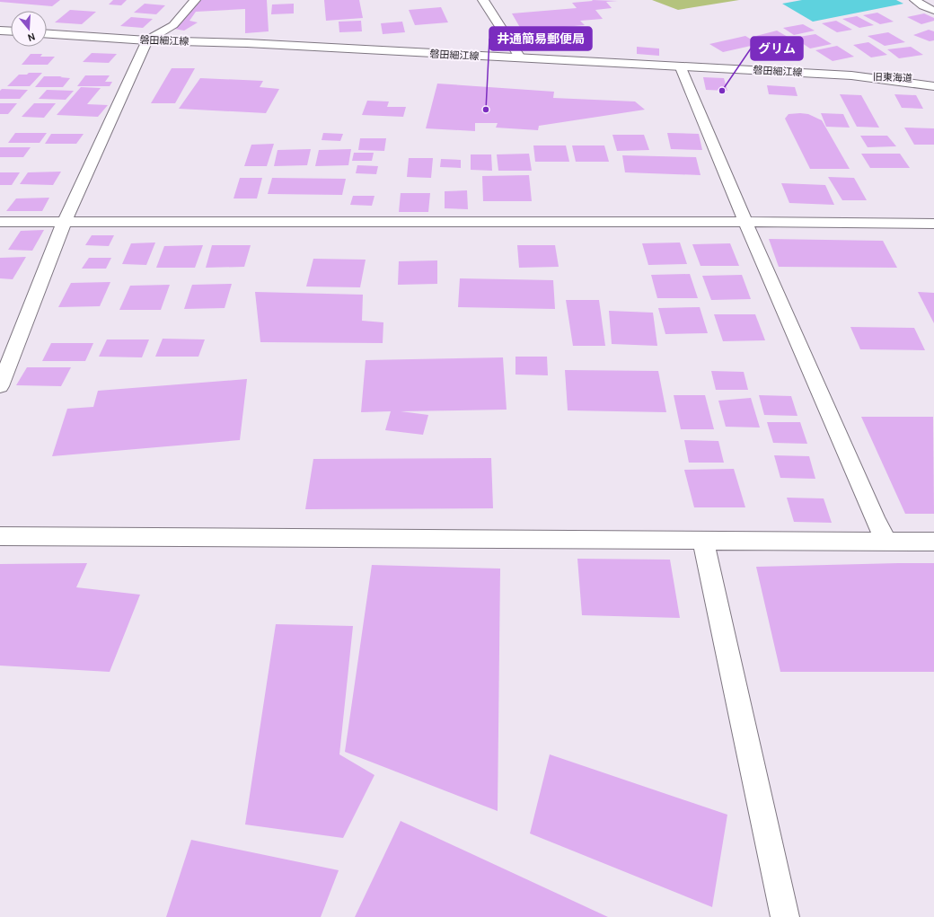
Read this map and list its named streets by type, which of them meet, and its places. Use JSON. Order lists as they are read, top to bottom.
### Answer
{
  "streets": {
    "street": ["磐田細江線", "旧東海道"]
  },
  "crossings": [
    ["磐田細江線", "旧東海道"]
  ],
  "places": ["グリム", "井通簡易郵便局"],
  "north": "bottom"
}
